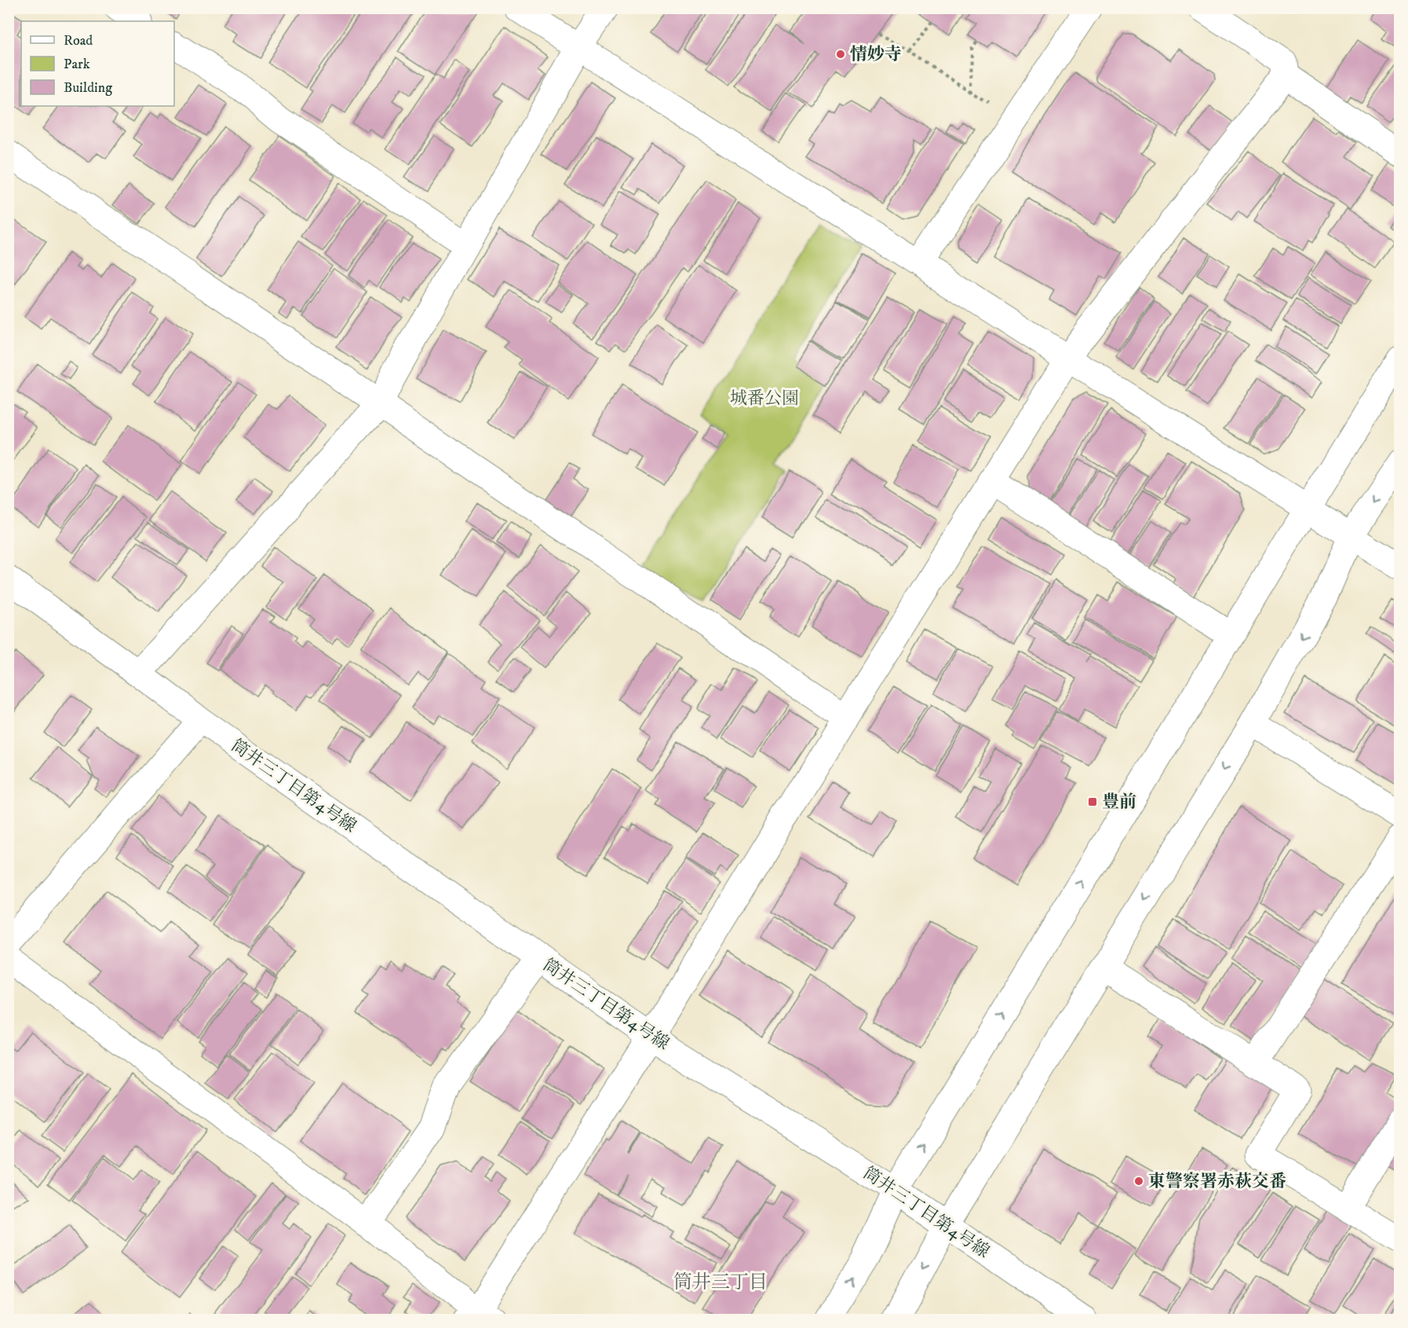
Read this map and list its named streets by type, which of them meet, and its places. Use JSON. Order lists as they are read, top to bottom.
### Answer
{
  "streets": {
    "street": ["筒井三丁目第4号線"]
  },
  "districts": ["筒井三丁目"],
  "parks": ["城番公園"],
  "places": {
    "other": ["情妙寺", "東警察署赤萩交番"],
    "transit": ["豊前"]
  },
  "legend": ["Road", "Park", "Building"]
}
